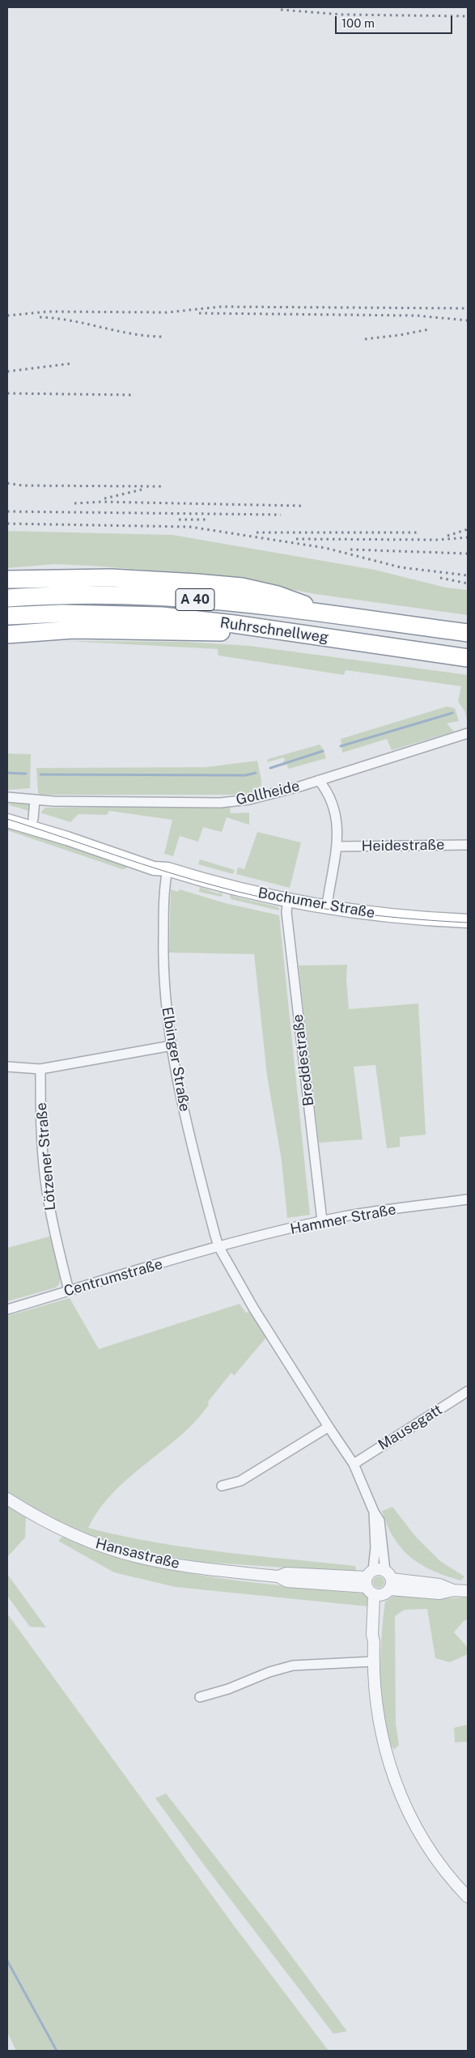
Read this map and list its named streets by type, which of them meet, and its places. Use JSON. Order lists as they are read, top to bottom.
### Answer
{
  "streets": {
    "highway": ["A 40", "Ruhrschnellweg"],
    "main road": ["Bochumer Straße"],
    "street": [
      "Gollheide",
      "Heidestraße",
      "Elbinger Straße",
      "Breddestraße",
      "Lötzener Straße",
      "Hammer Straße",
      "Centrumstraße",
      "Mausegatt",
      "Hansastraße"
    ]
  },
  "crossings": [
    ["Bochumer Straße", "Elbinger Straße"],
    ["Bochumer Straße", "Breddestraße"],
    ["Elbinger Straße", "Hammer Straße"],
    ["Elbinger Straße", "Centrumstraße"],
    ["Breddestraße", "Hammer Straße"],
    ["Lötzener Straße", "Centrumstraße"],
    ["Hammer Straße", "Centrumstraße"]
  ],
  "scale_bar": "100 m"
}
